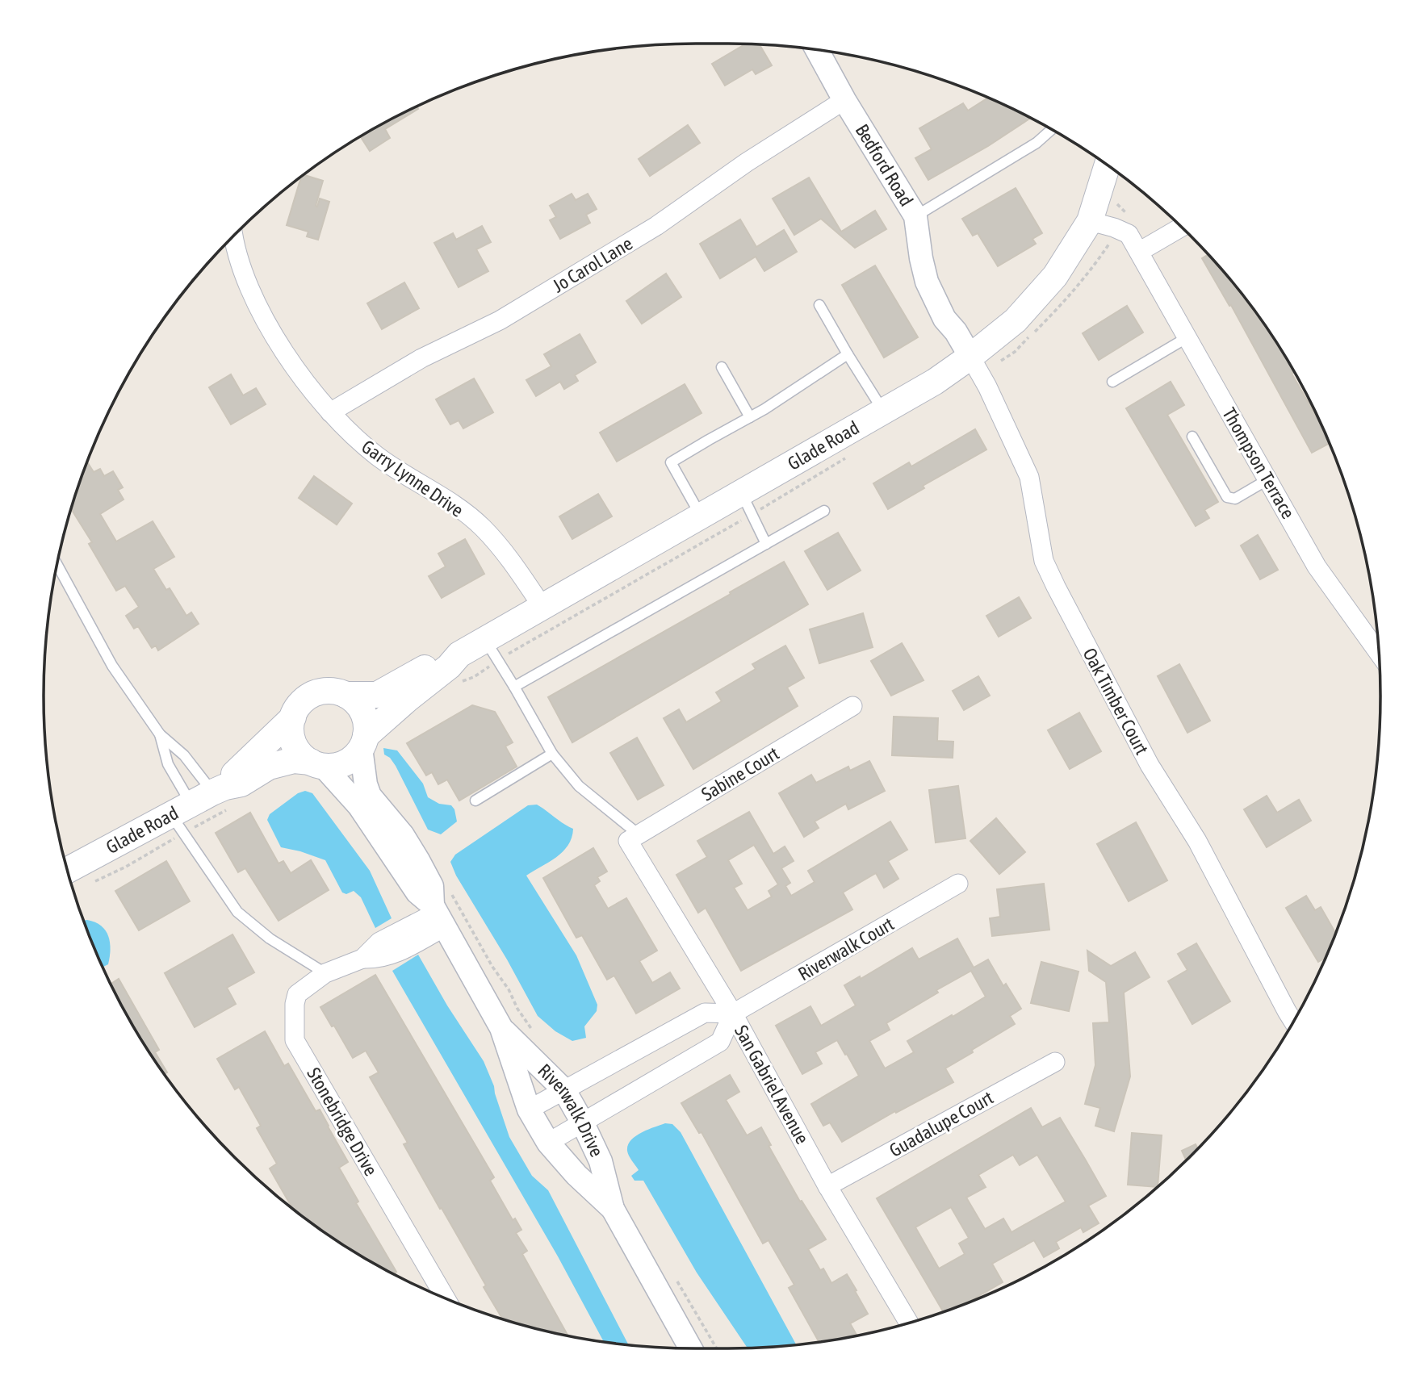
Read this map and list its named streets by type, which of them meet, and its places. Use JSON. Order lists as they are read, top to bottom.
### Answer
{
  "streets": {
    "main road": ["Glade Road"],
    "street": [
      "Bedford Road",
      "Jo Carol Lane",
      "Thompson Terrace",
      "Garry Lynne Drive",
      "Oak Timber Court",
      "Sabine Court",
      "Riverwalk Court",
      "San Gabriel Avenue",
      "Riverwalk Drive",
      "Stonebridge Drive",
      "Guadalupe Court"
    ]
  },
  "crossings": [
    ["Bedford Road", "Jo Carol Lane"],
    ["Bedford Road", "Glade Road"],
    ["Bedford Road", "Oak Timber Court"],
    ["Jo Carol Lane", "Garry Lynne Drive"],
    ["Glade Road", "Thompson Terrace"],
    ["Glade Road", "Garry Lynne Drive"],
    ["Glade Road", "Oak Timber Court"],
    ["Glade Road", "Riverwalk Drive"],
    ["Sabine Court", "San Gabriel Avenue"],
    ["Riverwalk Court", "San Gabriel Avenue"],
    ["San Gabriel Avenue", "Guadalupe Court"],
    ["Riverwalk Drive", "Stonebridge Drive"]
  ]
}
